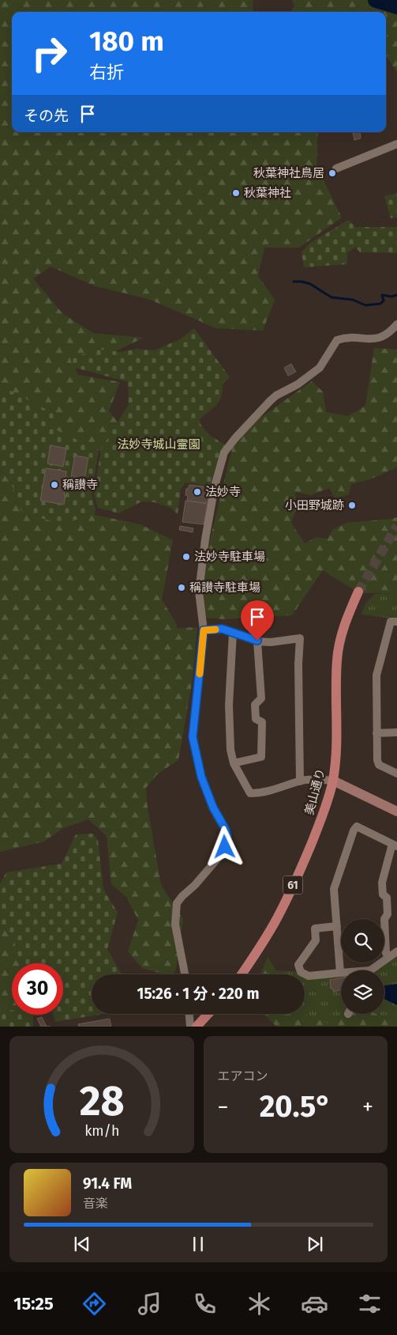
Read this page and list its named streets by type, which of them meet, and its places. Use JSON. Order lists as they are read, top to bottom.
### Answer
{
  "streets": {
    "main road": ["美山通り", "61"]
  },
  "parks": ["法妙寺城山霊園"],
  "places": [
    "秋葉神社鳥居",
    "秋葉神社",
    "稱讃寺",
    "法妙寺",
    "小田野城跡",
    "法妙寺駐車場",
    "稱讃寺駐車場"
  ],
  "page": {
    "turn": ["180 m", "右折"],
    "then": "その先",
    "limit": "30",
    "trip": "15:26 · 1 分 · 220 m",
    "tile": "エアコン",
    "heat": ["−", "20.5°", "+"],
    "song": ["91.4 FM", "音楽"],
    "tabs": "15:25",
    "gauge": ["28", "km/h"]
  }
}
